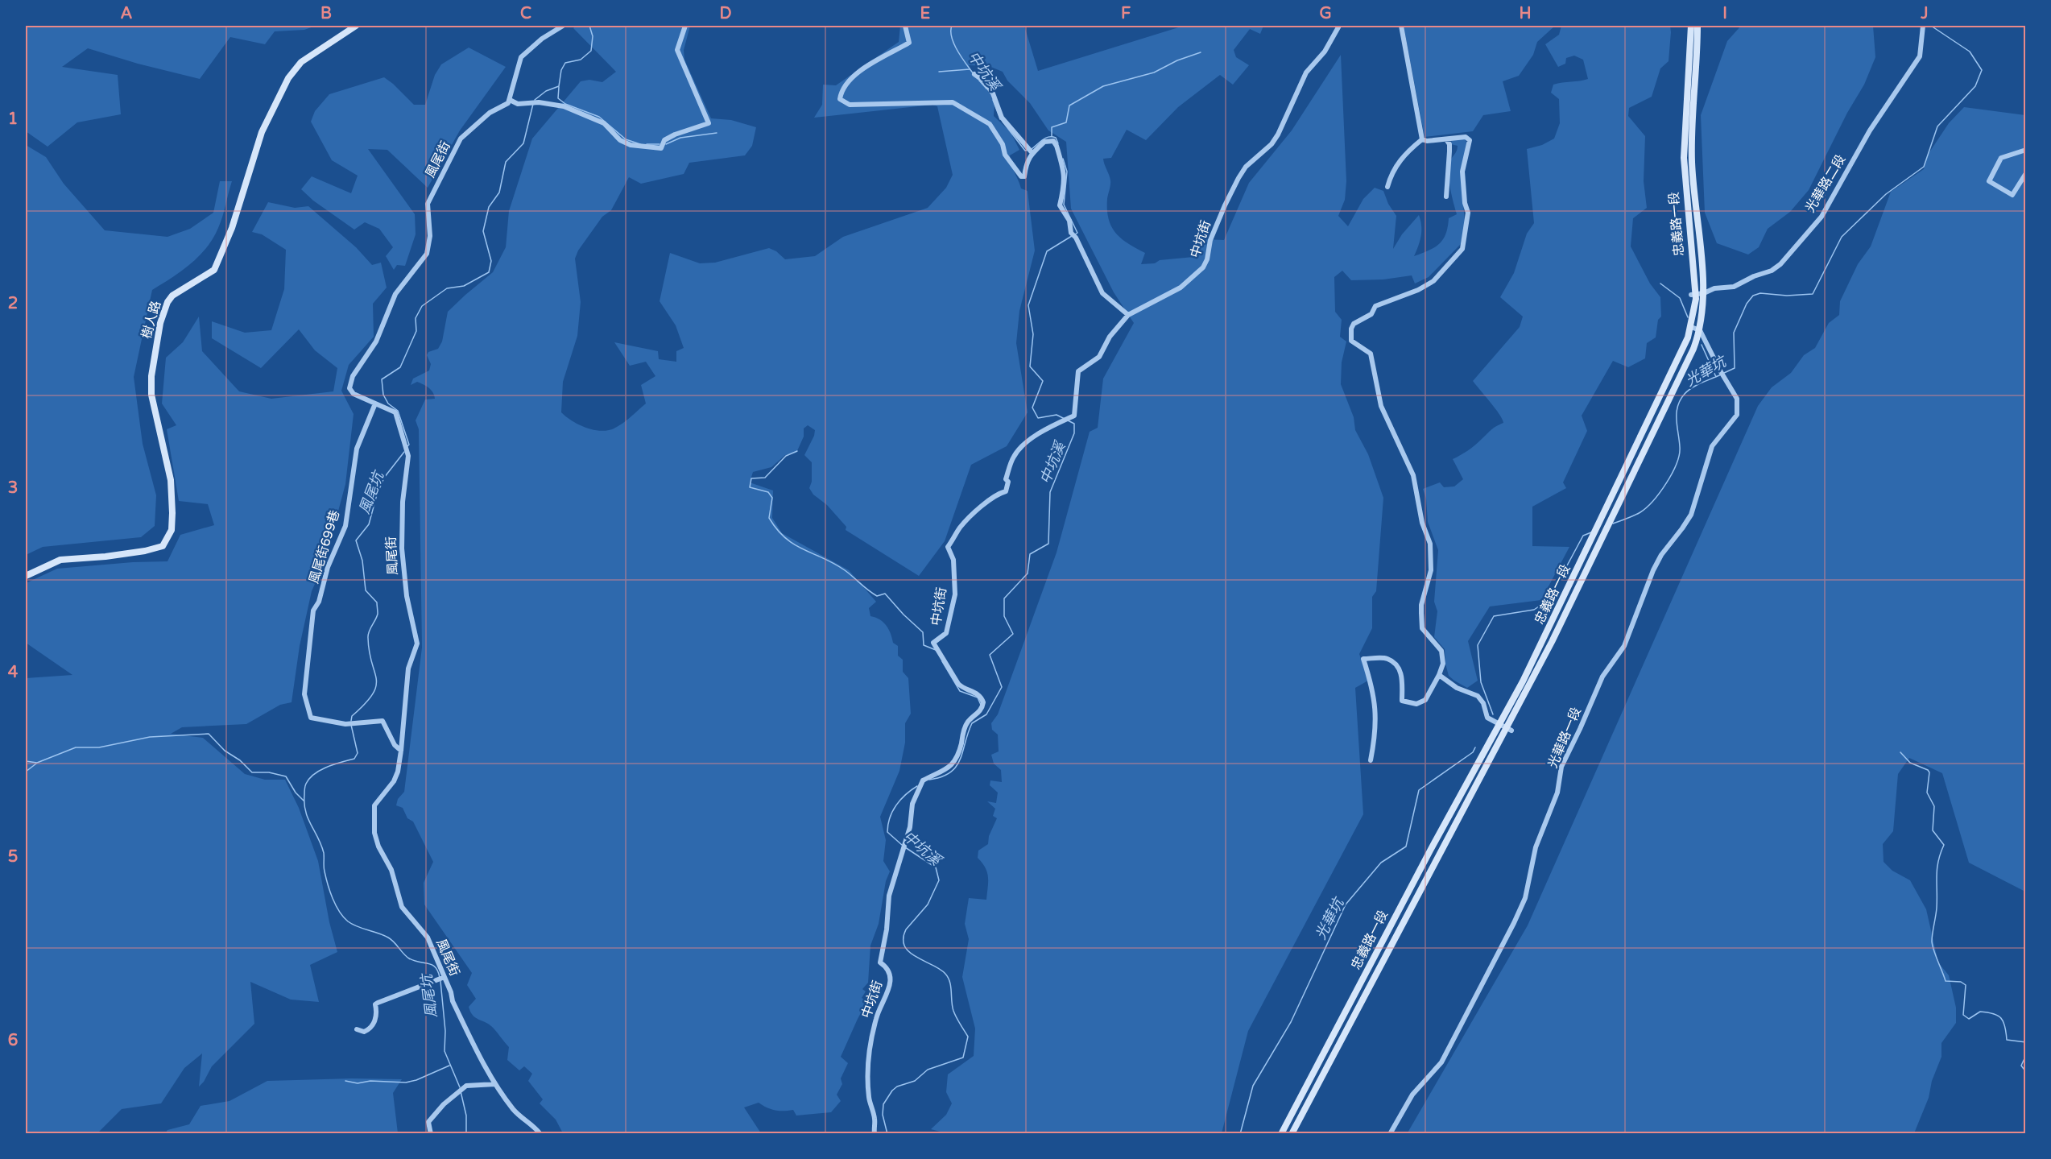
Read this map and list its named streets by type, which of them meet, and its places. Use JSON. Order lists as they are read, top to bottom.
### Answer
{
  "streets": {
    "main road": ["忠義路一段", "樹人路"],
    "street": [
      "風尾街",
      "光華路二段",
      "中坑街",
      "風尾街699巷",
      "光華路一段"
    ]
  },
  "crossings": [
    ["風尾街", "風尾街699巷"],
    ["光華路二段", "忠義路一段"],
    ["忠義路一段", "光華路一段"]
  ],
  "water": ["中坑溪", "光華坑", "風尾坑"],
  "grid": {
    "columns": [
      "A",
      "B",
      "C",
      "D",
      "E",
      "F",
      "G",
      "H",
      "I",
      "J"
    ],
    "rows": [
      "1",
      "2",
      "3",
      "4",
      "5",
      "6"
    ]
  }
}
